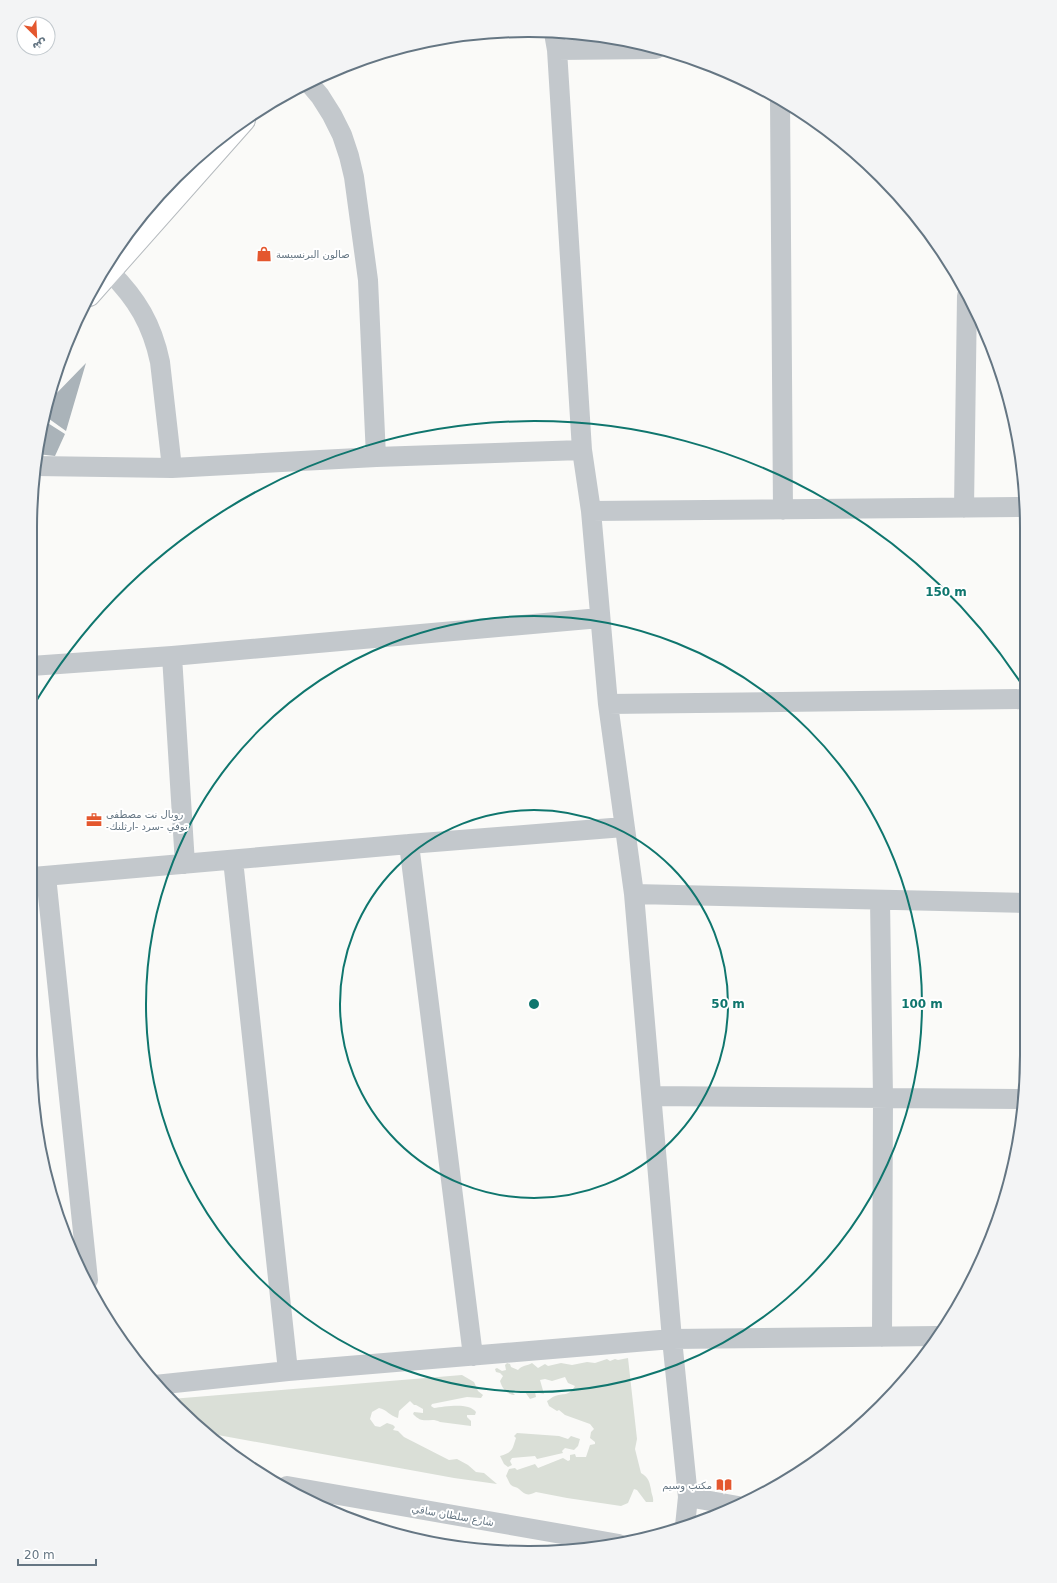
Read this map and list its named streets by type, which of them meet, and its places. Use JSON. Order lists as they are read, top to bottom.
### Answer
{
  "streets": {
    "street": ["شارع سلطان ساقي"]
  },
  "places": {
    "shop": ["صالون البرنسيسة"],
    "office": ["رويال نت مصطفى -توفي -سرد -ارثلنك"],
    "library": ["مكتب وسيم"]
  },
  "scale_bar": "20 m",
  "north": "bottom right",
  "rings": ["150 m", "50 m", "100 m"]
}
